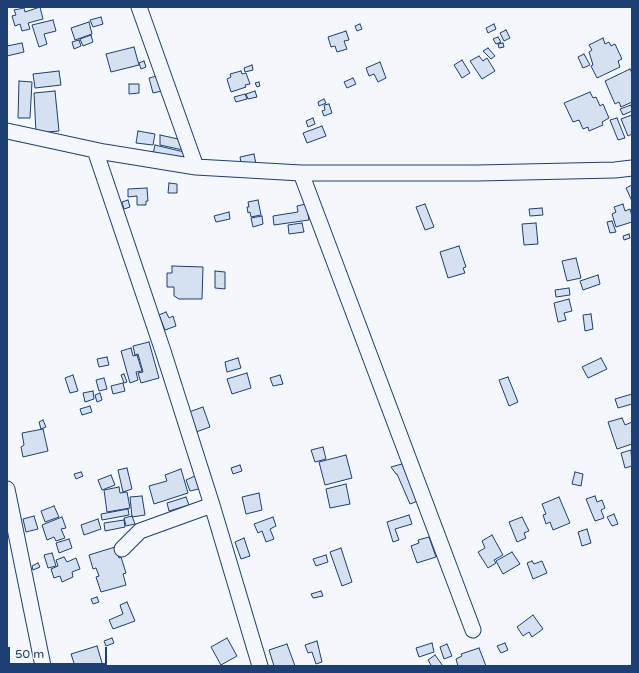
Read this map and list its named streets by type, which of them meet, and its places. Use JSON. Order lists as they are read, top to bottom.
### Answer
{
  "scale_bar": "50 m"
}
